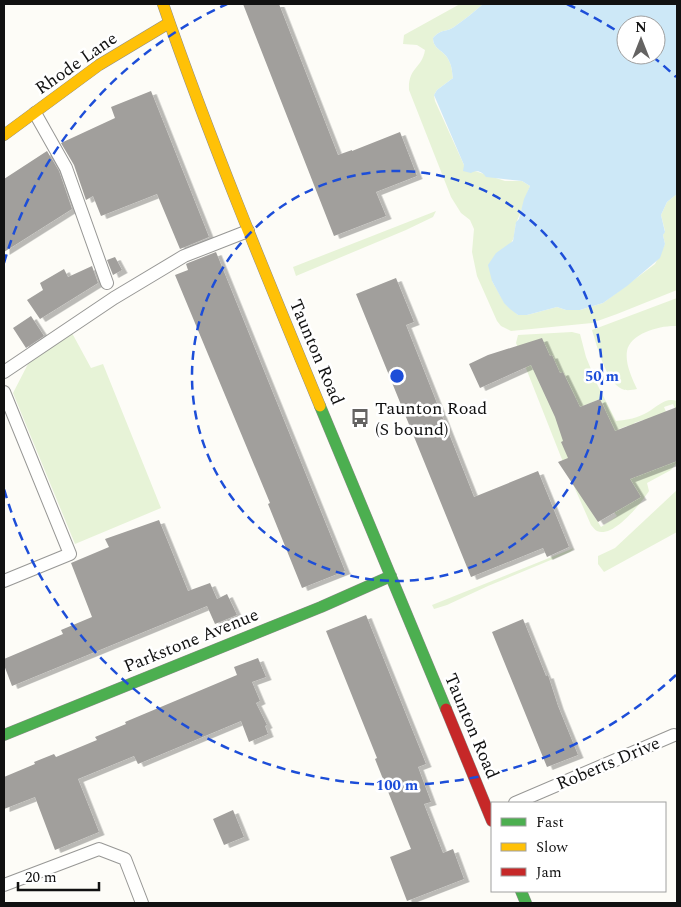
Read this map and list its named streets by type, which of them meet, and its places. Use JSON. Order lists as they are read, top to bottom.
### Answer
{
  "streets": {
    "main road": ["Rhode Lane", "Taunton Road", "Parkstone Avenue"],
    "lane": ["Roberts Drive"]
  },
  "crossings": [
    ["Rhode Lane", "Taunton Road"],
    ["Taunton Road", "Parkstone Avenue"]
  ],
  "places": {
    "bus stop": ["Taunton Road (S bound)"]
  },
  "legend": ["Fast", "Slow", "Jam"],
  "scale_bar": "20 m",
  "north": "top",
  "rings": ["50 m", "100 m"]
}
